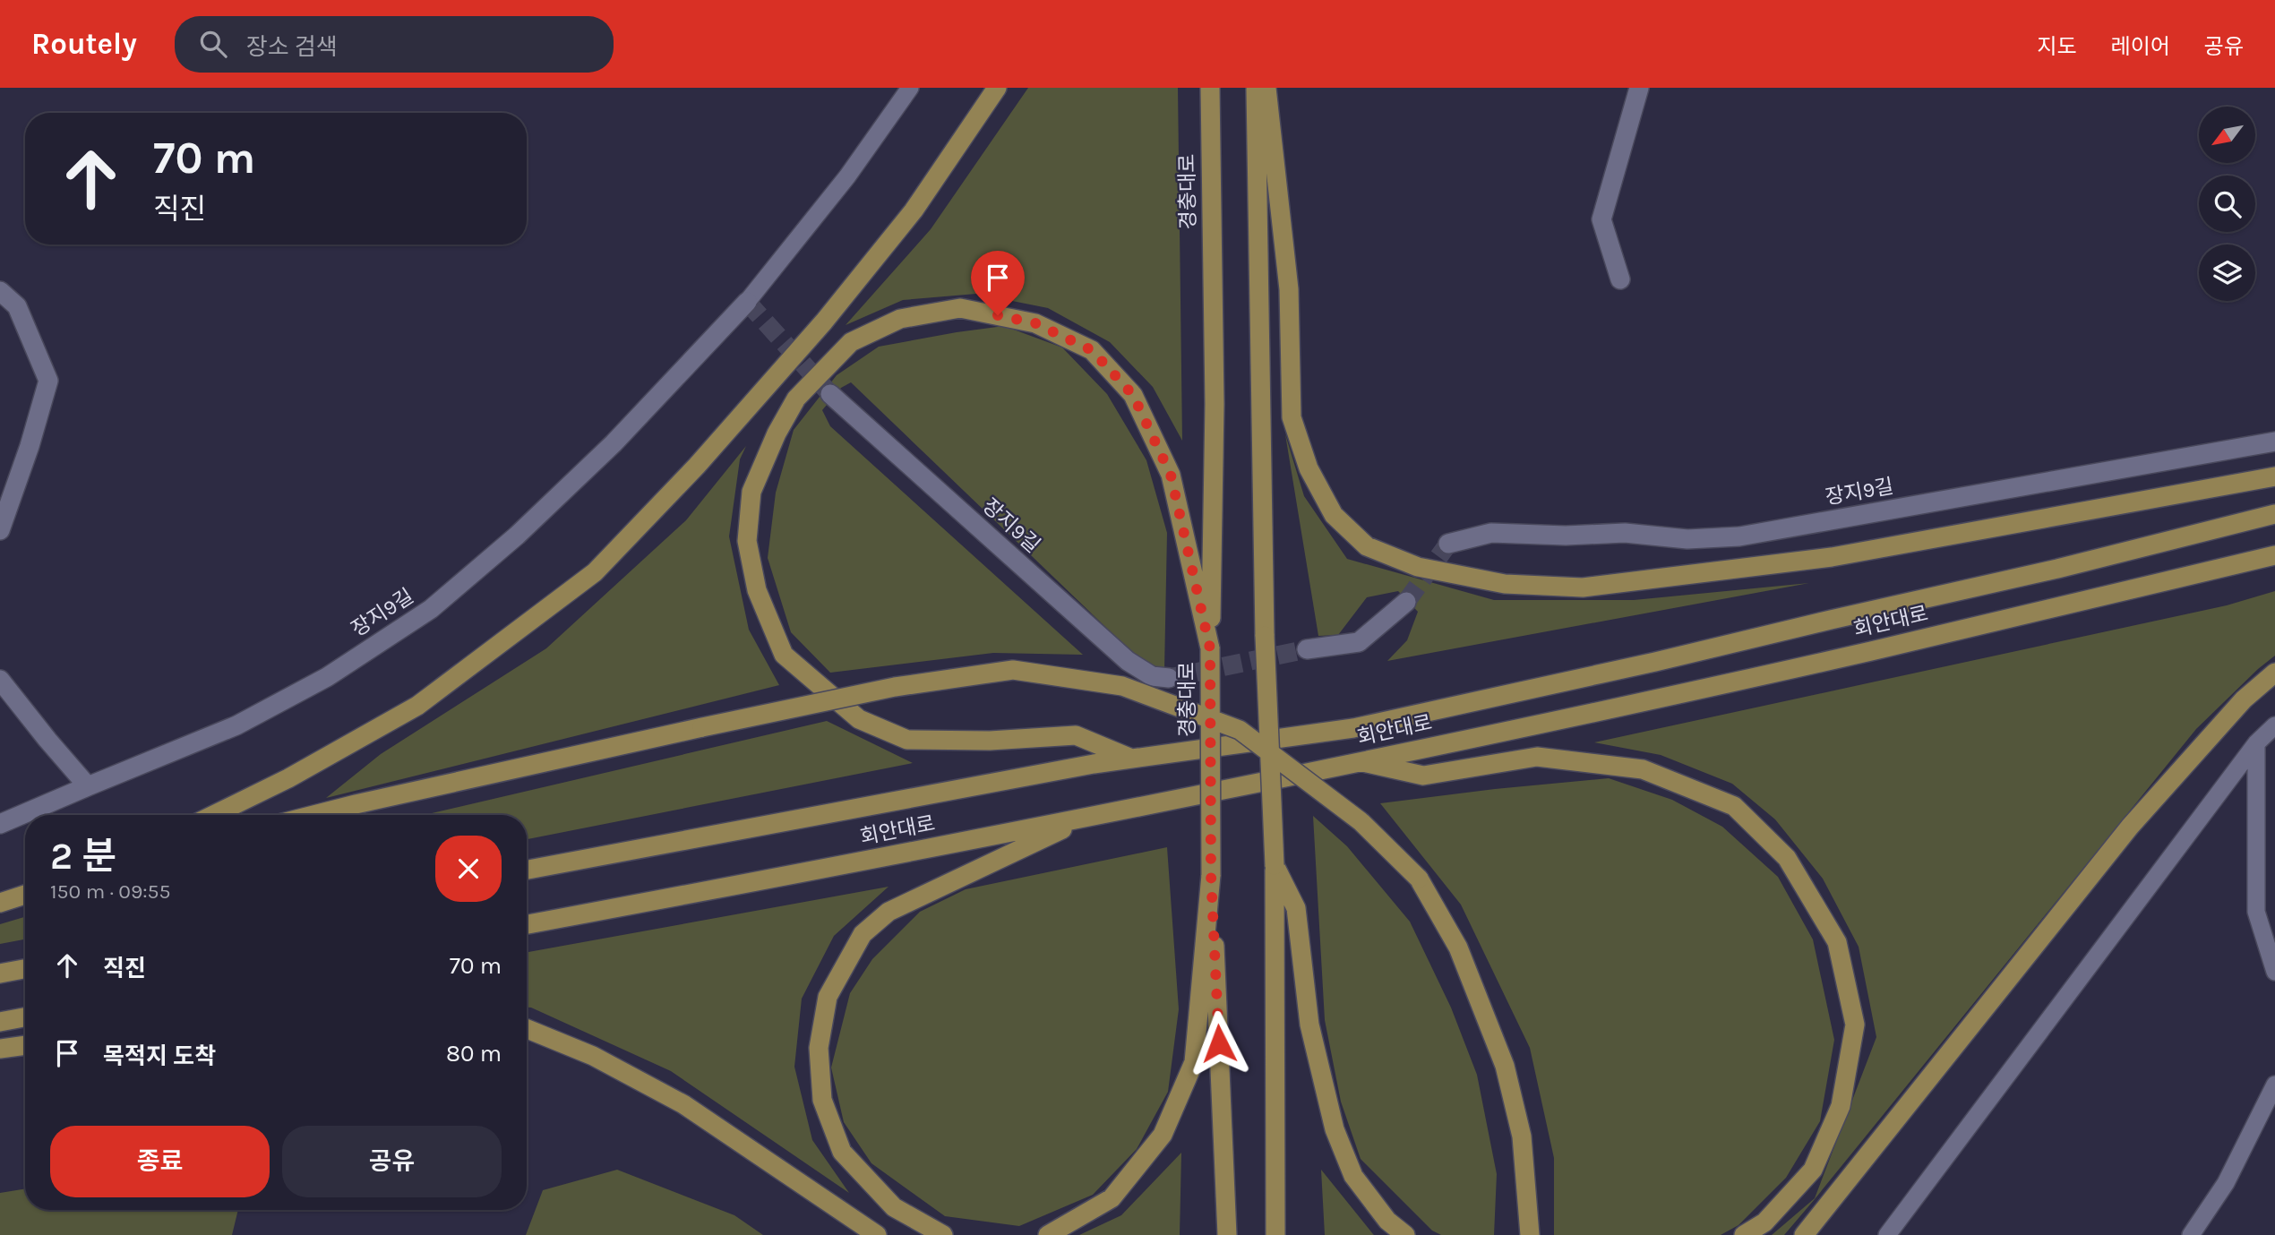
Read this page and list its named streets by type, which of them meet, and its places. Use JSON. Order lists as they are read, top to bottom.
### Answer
{
  "streets": {
    "main road": ["경충대로", "회안대로"],
    "street": ["장지9길"]
  },
  "north": "bottom left",
  "page": {
    "header": "Routely",
    "search": "장소 검색",
    "nav": ["지도", "레이어", "공유"],
    "turn": ["70 m", "직진"],
    "heading": ["2 분", "150 m · 09:55"],
    "list": [
      {
        "name": "직진",
        "value": "70 m"
      },
      {
        "name": "목적지 도착",
        "value": "80 m"
      }
    ],
    "buttons": ["종료", "공유"]
  }
}
